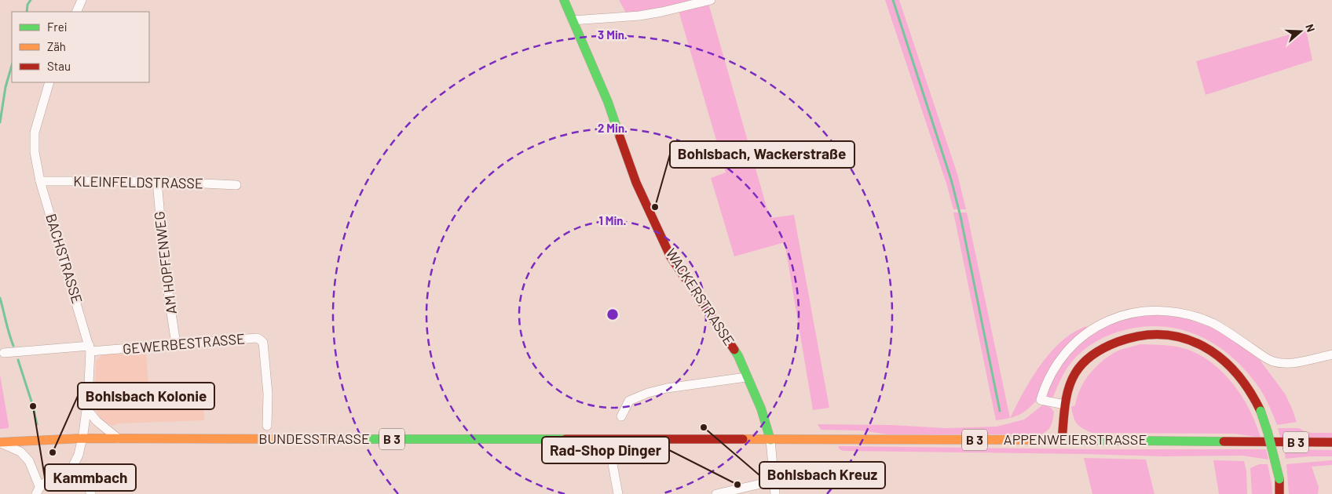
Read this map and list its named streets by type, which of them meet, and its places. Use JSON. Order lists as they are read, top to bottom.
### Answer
{
  "streets": {
    "main road": [
      "WACKERSTRASSE",
      "BUNDESSTRASSE",
      "B 3",
      "APPENWEIERSTRASSE"
    ],
    "street": [
      "KLEINFELDSTRASSE",
      "BACHSTRASSE",
      "AM HOPFENWEG",
      "GEWERBESTRASSE"
    ]
  },
  "crossings": [
    ["KLEINFELDSTRASSE", "BACHSTRASSE"],
    ["KLEINFELDSTRASSE", "AM HOPFENWEG"],
    ["BACHSTRASSE", "GEWERBESTRASSE"],
    ["BACHSTRASSE", "BUNDESSTRASSE"],
    ["AM HOPFENWEG", "GEWERBESTRASSE"],
    ["WACKERSTRASSE", "BUNDESSTRASSE"],
    ["WACKERSTRASSE", "APPENWEIERSTRASSE"],
    ["BUNDESSTRASSE", "APPENWEIERSTRASSE"]
  ],
  "places": [
    "Bohlsbach, Wackerstraße",
    "Kammbach",
    "Bohlsbach Kreuz",
    "Bohlsbach Kolonie",
    "Rad-Shop Dinger"
  ],
  "legend": ["Frei", "Zäh", "Stau"],
  "north": "right",
  "rings": ["3 Min.", "2 Min.", "1 Min."]
}
